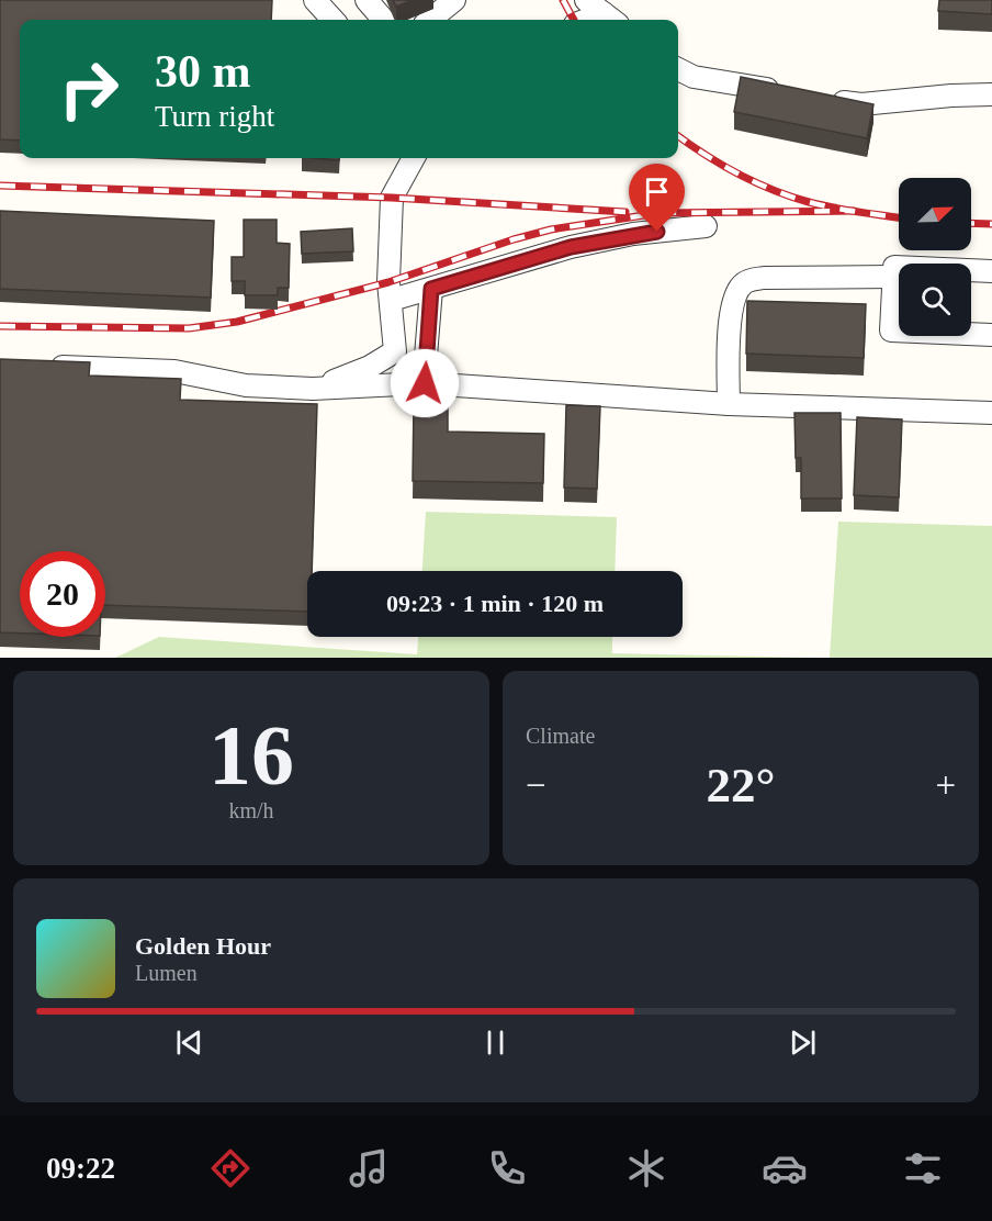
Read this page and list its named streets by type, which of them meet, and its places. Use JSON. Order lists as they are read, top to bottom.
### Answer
{
  "north": "top right",
  "page": {
    "turn": ["30 m", "Turn right"],
    "limit": "20",
    "trip": "09:23 · 1 min · 120 m",
    "tile": [
      ["16", "km/h"],
      "Climate"
    ],
    "heat": ["−", "22°", "+"],
    "song": ["Golden Hour", "Lumen"],
    "tabs": "09:22"
  }
}
